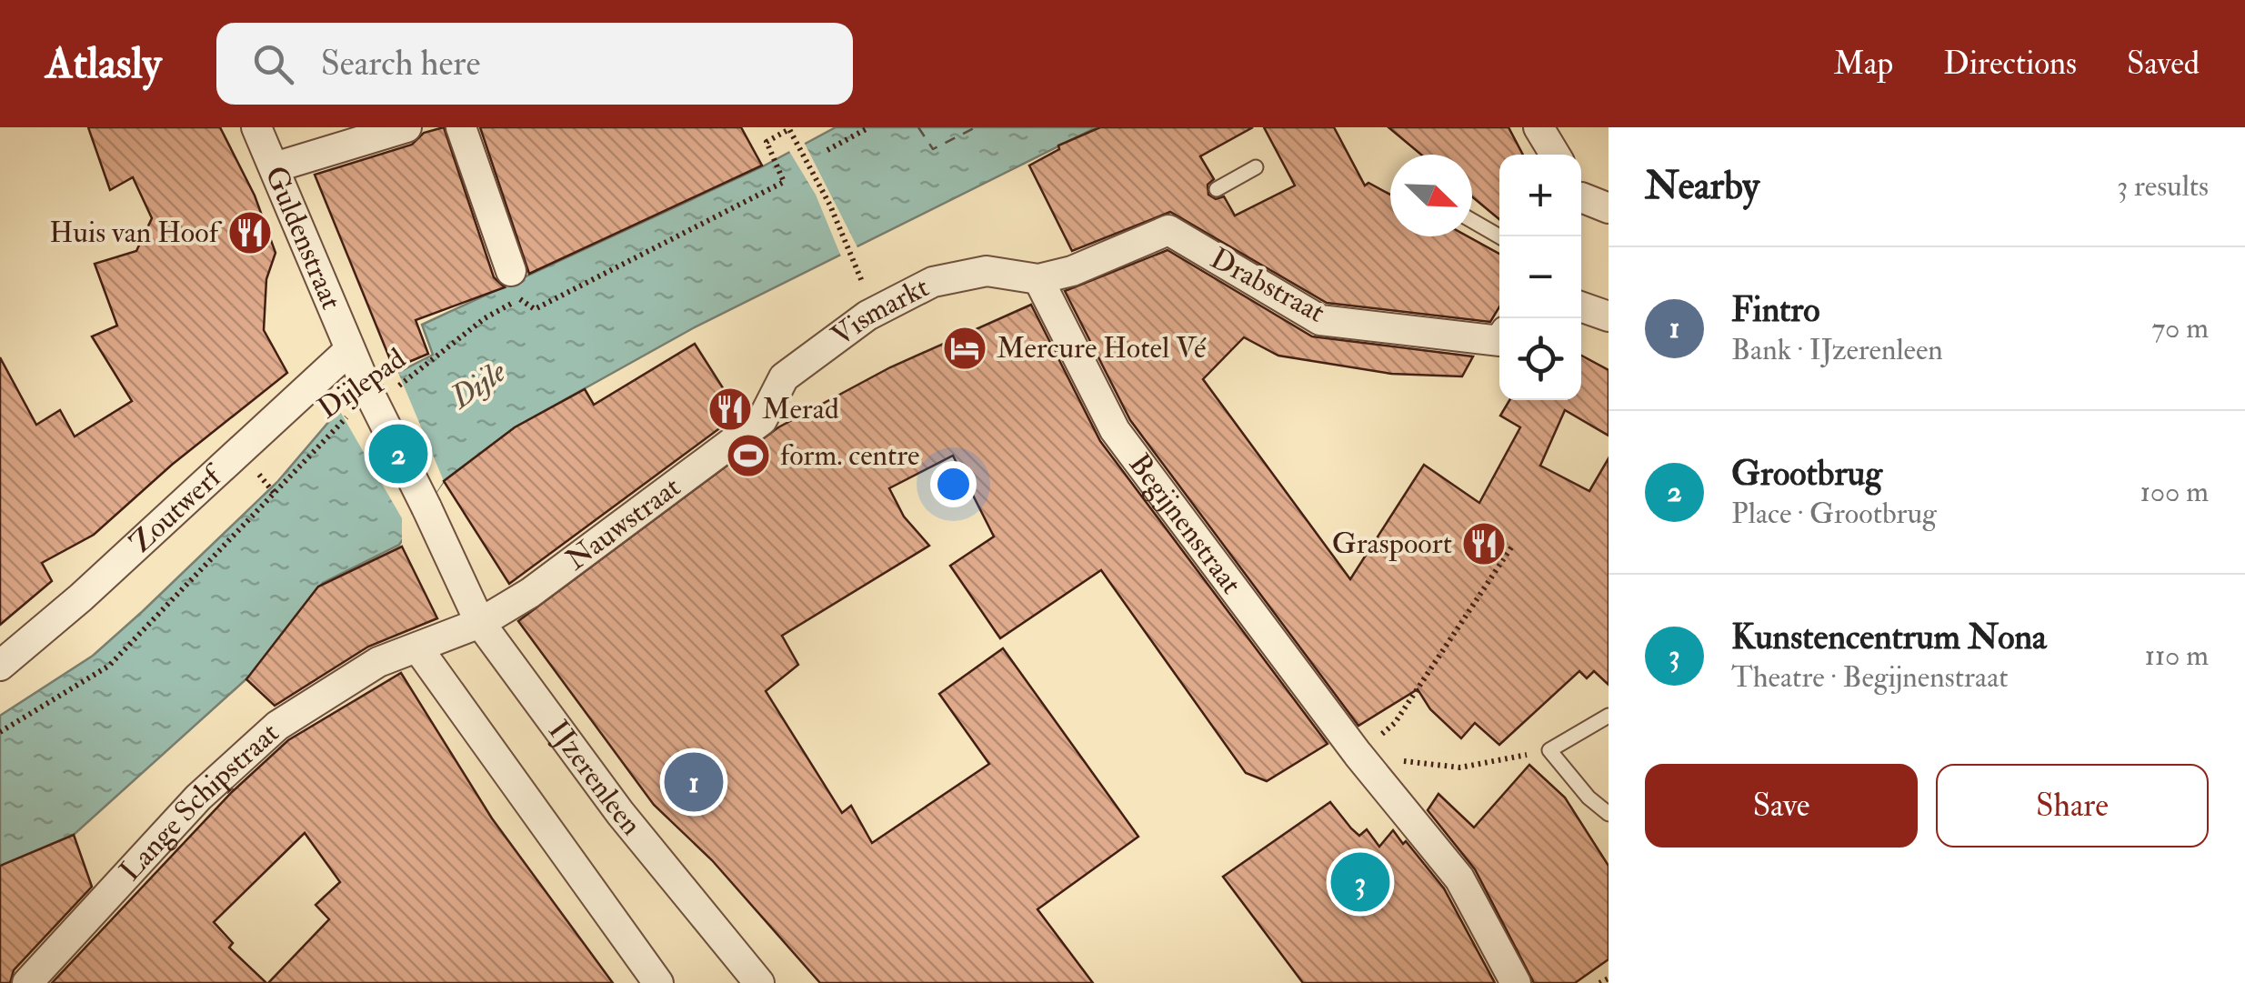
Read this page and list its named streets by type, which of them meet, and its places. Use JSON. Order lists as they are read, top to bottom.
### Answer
{
  "streets": {
    "street": [
      "Guldenstraat",
      "Drabstraat",
      "Vismarkt",
      "Zoutwerf",
      "Nauwstraat",
      "Begijnenstraat",
      "IJzerenleen",
      "Lange Schipstraat"
    ],
    "path": ["Dijlepad"]
  },
  "crossings": [
    ["Guldenstraat", "Dijlepad"],
    ["Guldenstraat", "Zoutwerf"],
    ["Guldenstraat", "IJzerenleen"],
    ["Drabstraat", "Vismarkt"],
    ["Drabstraat", "Begijnenstraat"],
    ["Vismarkt", "Nauwstraat"],
    ["Vismarkt", "Begijnenstraat"],
    ["Nauwstraat", "IJzerenleen"]
  ],
  "water": ["Dijle"],
  "places": {
    "restaurant": ["Huis van Hoof", "Merad", "Graspoort"],
    "hotel": ["Mercure Hotel Vé"],
    "sports": ["form. centre"]
  },
  "north": "bottom right",
  "page": {
    "header": "Atlasly",
    "search": "Search here",
    "nav": ["Map", "Directions", "Saved"],
    "heading": ["Nearby", "3 results"],
    "map_buttons": ["+", "−"],
    "list": [
      {
        "mark": "1",
        "name": "Fintro",
        "note": "Bank · IJzerenleen",
        "value": "70 m"
      },
      {
        "mark": "2",
        "name": "Grootbrug",
        "note": "Place · Grootbrug",
        "value": "100 m"
      },
      {
        "mark": "3",
        "name": "Kunstencentrum Nona",
        "note": "Theatre · Begijnenstraat",
        "value": "110 m"
      }
    ],
    "pins": ["2", "1", "3"],
    "buttons": ["Save", "Share"]
  }
}
